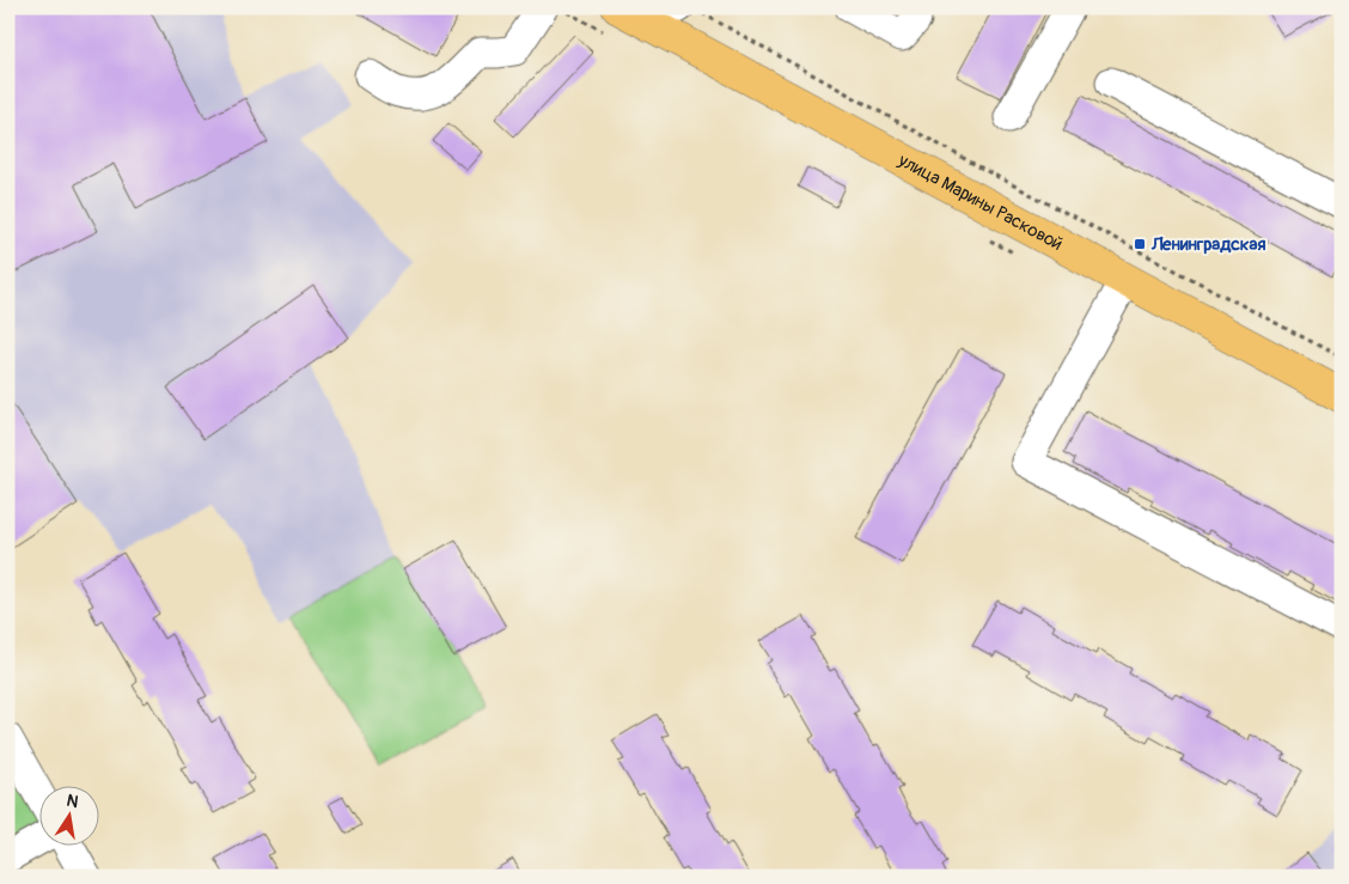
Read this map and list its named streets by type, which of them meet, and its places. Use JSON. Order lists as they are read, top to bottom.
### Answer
{
  "streets": {
    "main road": ["улица Марины Расковой"]
  },
  "places": {
    "transit": ["Ленинградская"]
  },
  "north": "top"
}
